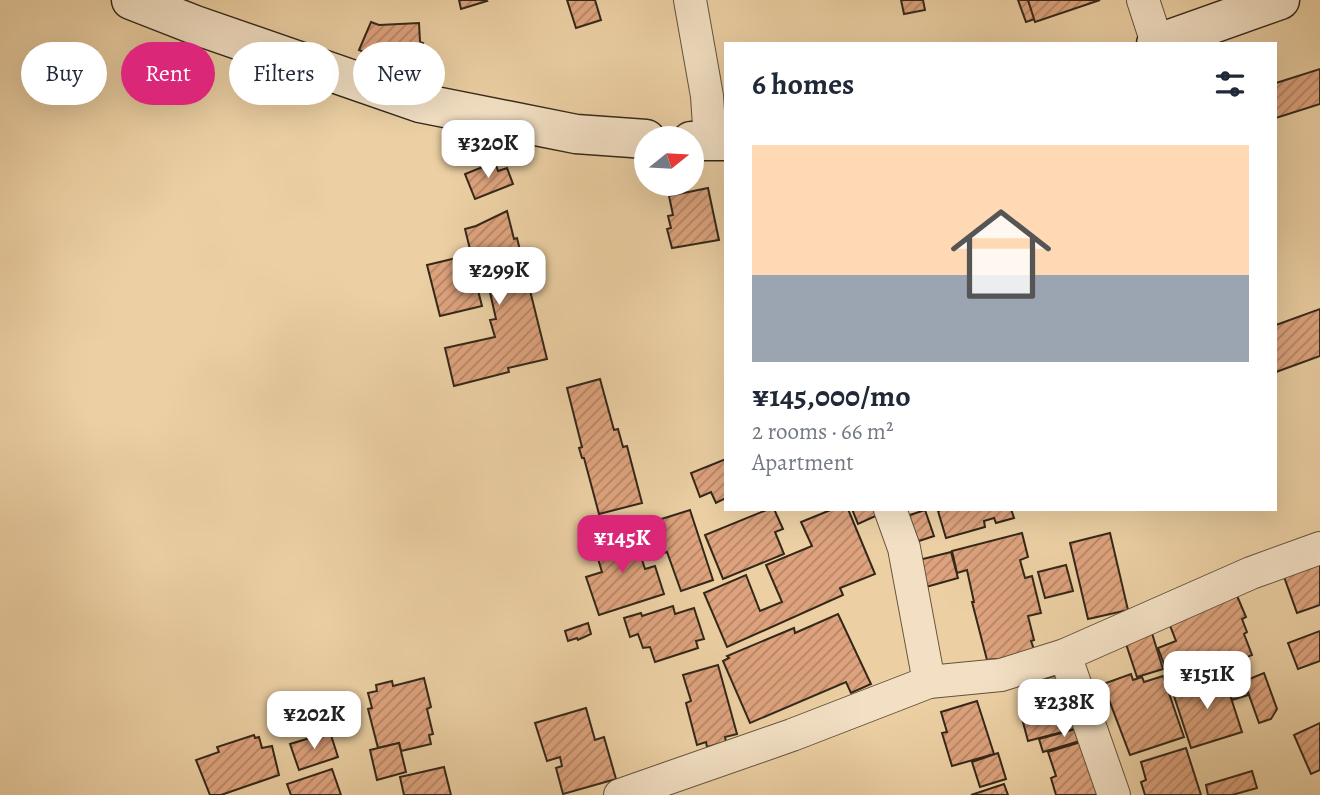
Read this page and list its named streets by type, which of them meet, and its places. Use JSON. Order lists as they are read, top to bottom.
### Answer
{
  "north": "right",
  "page": {
    "chip": [
      "Buy",
      "Rent",
      "Filters",
      "New"
    ],
    "heading": "6 homes",
    "price": [
      "¥320K",
      "¥299K",
      "¥145K",
      "¥151K",
      "¥238K",
      "¥202K"
    ],
    "list": [
      {
        "name": "¥145,000/mo",
        "note": "2 rooms · 66 m² · Apartment"
      }
    ]
  }
}
